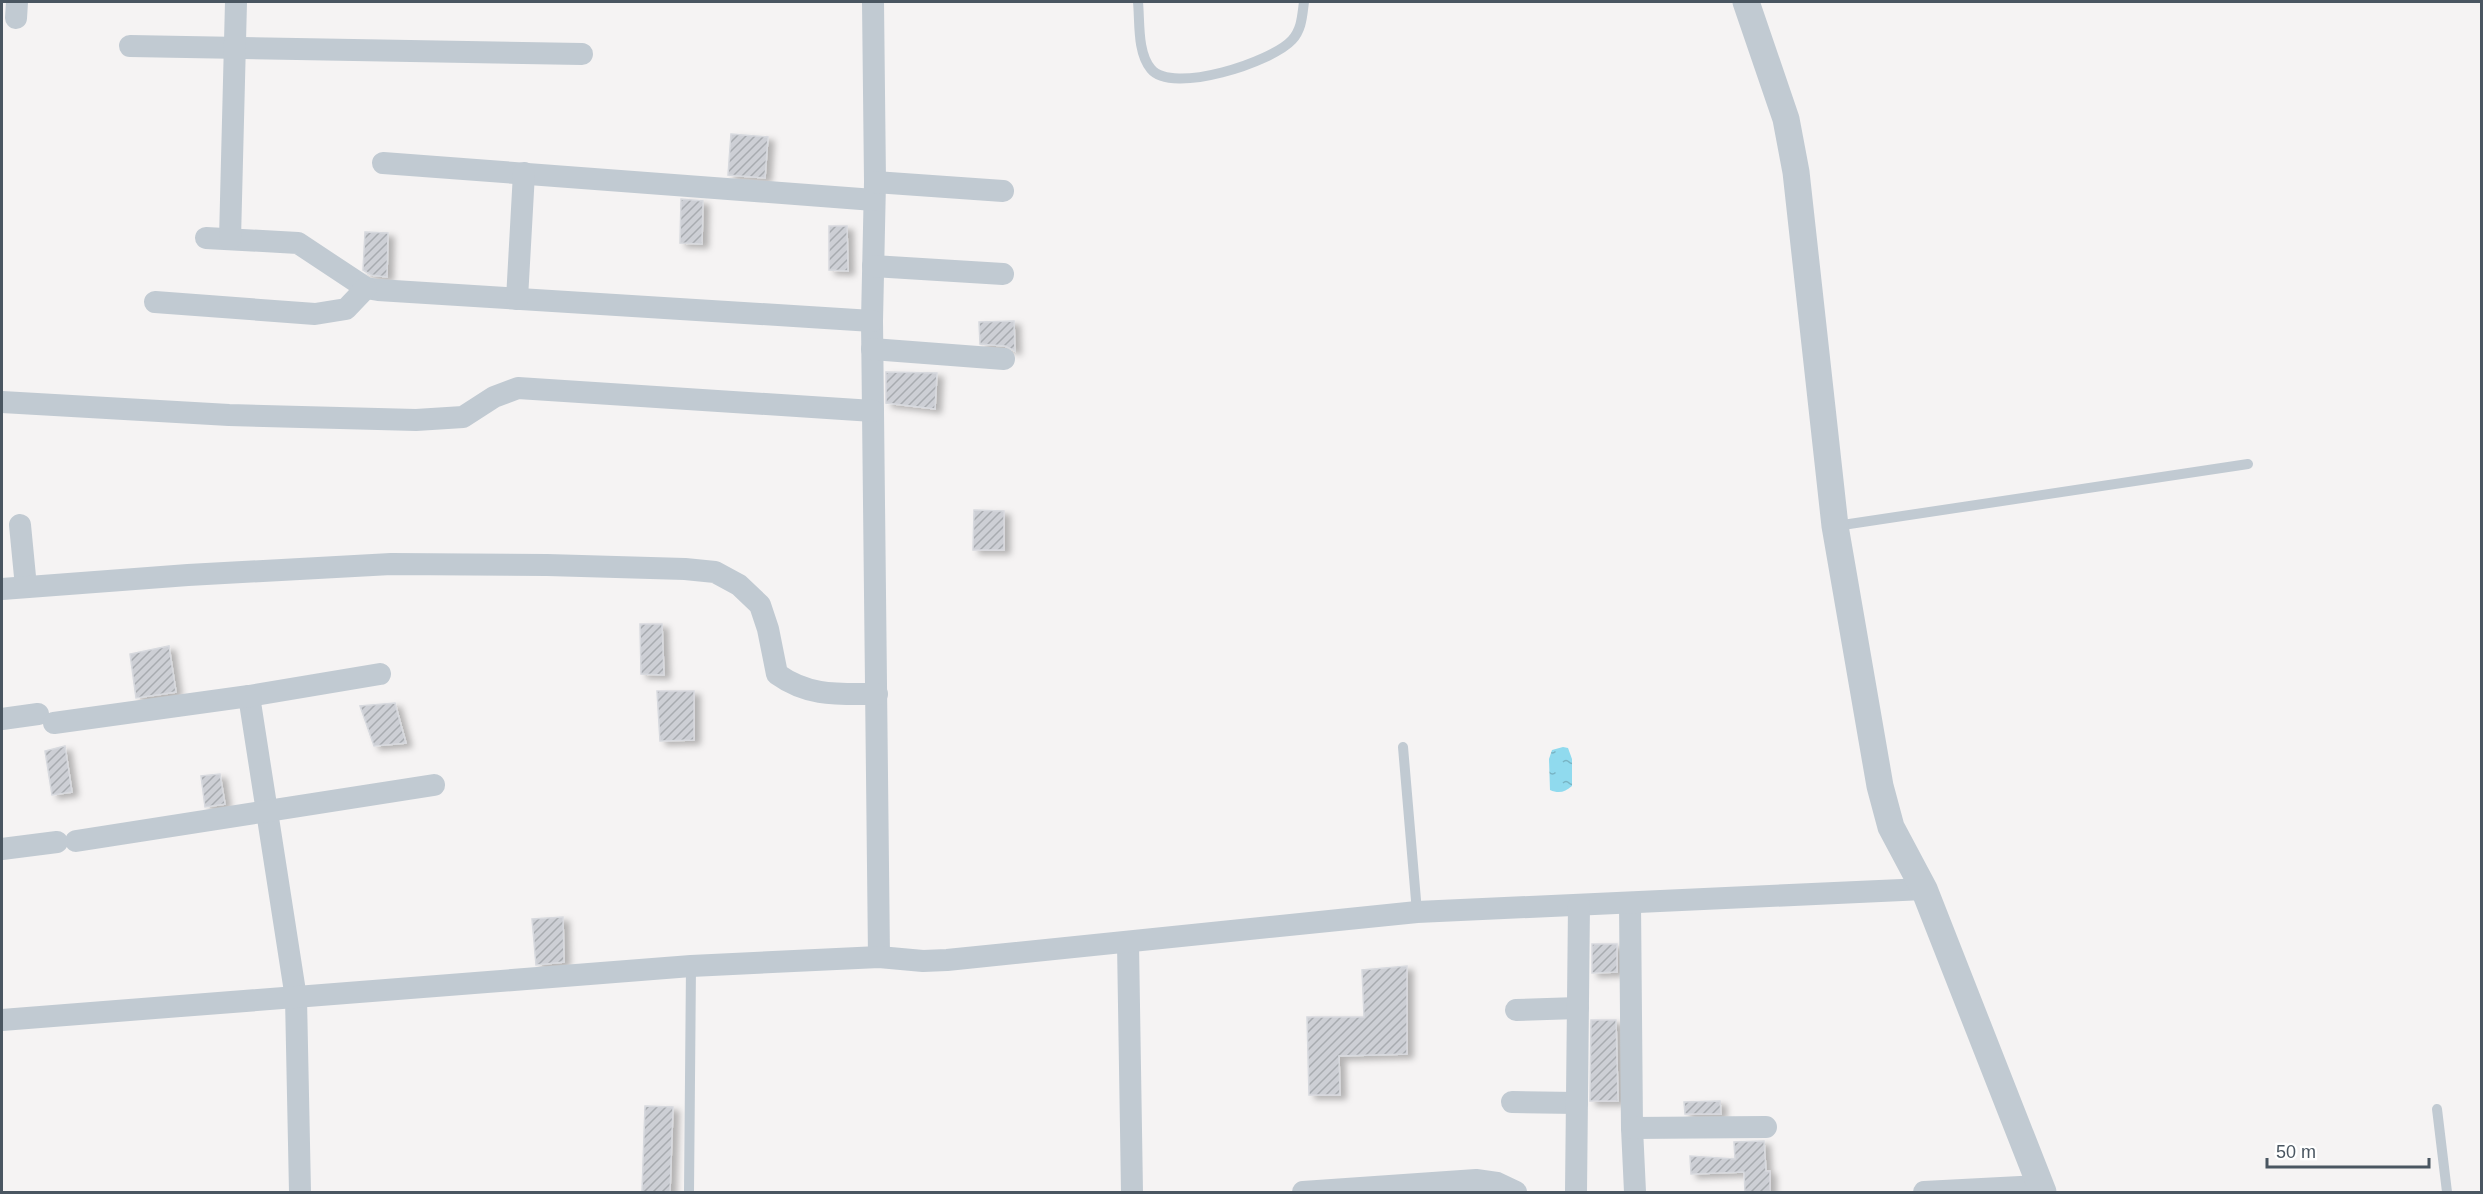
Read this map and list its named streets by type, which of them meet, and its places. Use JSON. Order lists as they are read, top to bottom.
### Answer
{
  "scale_bar": "50 m"
}
